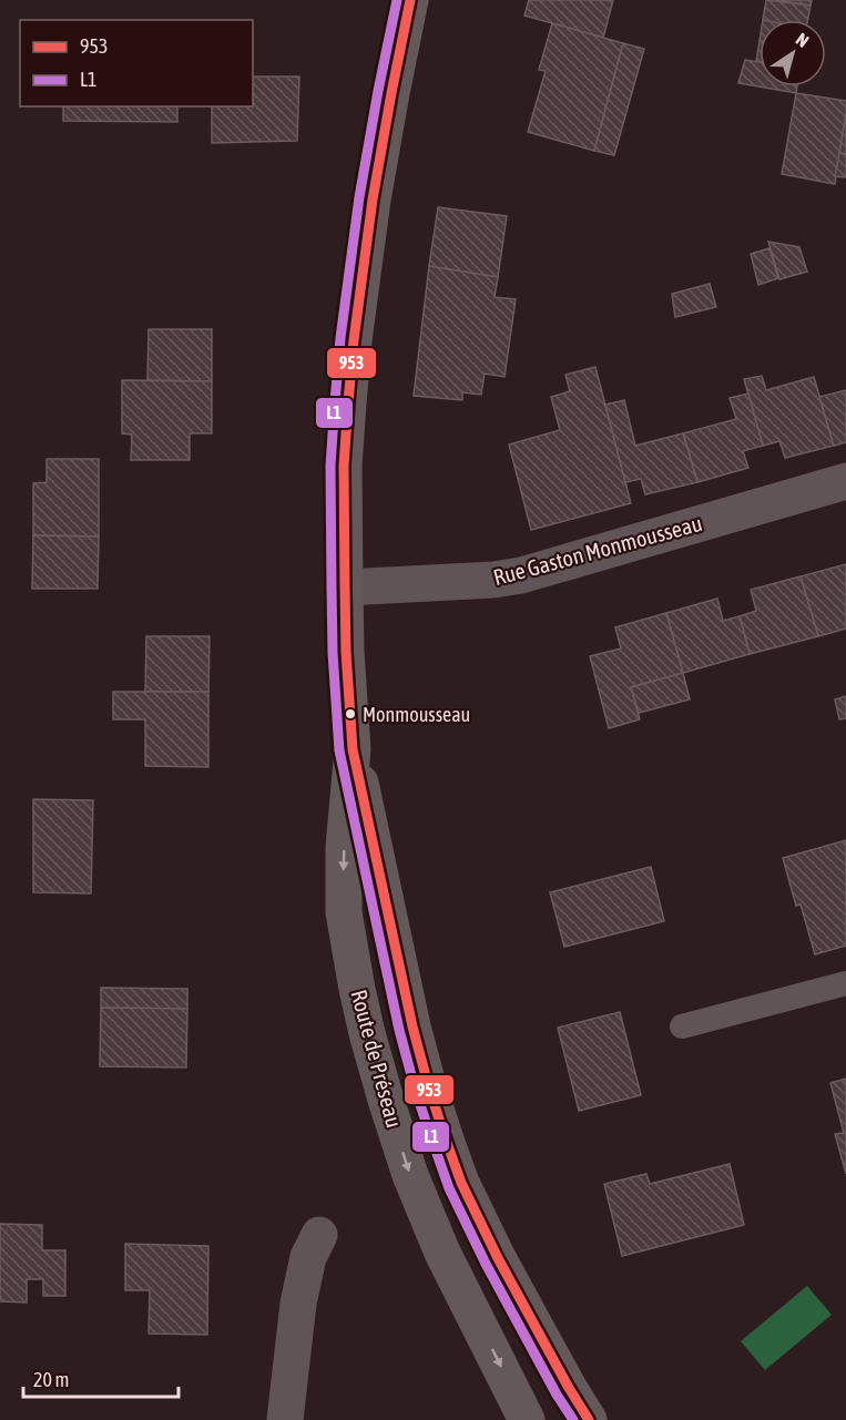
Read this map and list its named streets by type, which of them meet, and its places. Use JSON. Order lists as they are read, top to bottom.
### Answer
{
  "streets": {
    "main road": ["Route de Préseau"],
    "street": ["Rue Gaston Monmousseau"]
  },
  "crossings": [
    ["Rue Gaston Monmousseau", "Route de Préseau"]
  ],
  "places": ["Monmousseau"],
  "lines": ["transit line 953", "transit line L1"],
  "legend": ["953", "L1"],
  "scale_bar": "20 m",
  "north": "top right"
}
